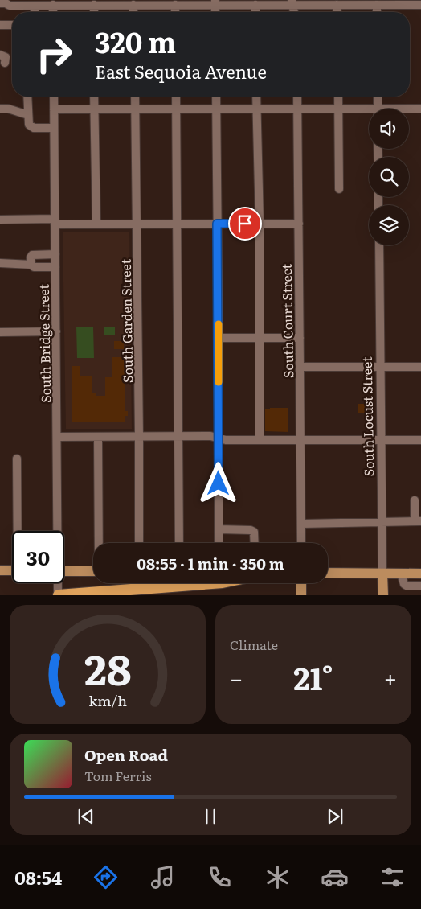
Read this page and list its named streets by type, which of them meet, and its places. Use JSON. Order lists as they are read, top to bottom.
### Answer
{
  "streets": {
    "main road": ["South Locust Street"],
    "street": ["South Garden Street", "South Court Street", "South Bridge Street"]
  },
  "page": {
    "turn": ["320 m", "East Sequoia Avenue"],
    "limit": "30",
    "trip": "08:55 · 1 min · 350 m",
    "tile": "Climate",
    "heat": ["−", "21°", "+"],
    "song": ["Open Road", "Tom Ferris"],
    "tabs": "08:54",
    "gauge": ["28", "km/h"]
  }
}
